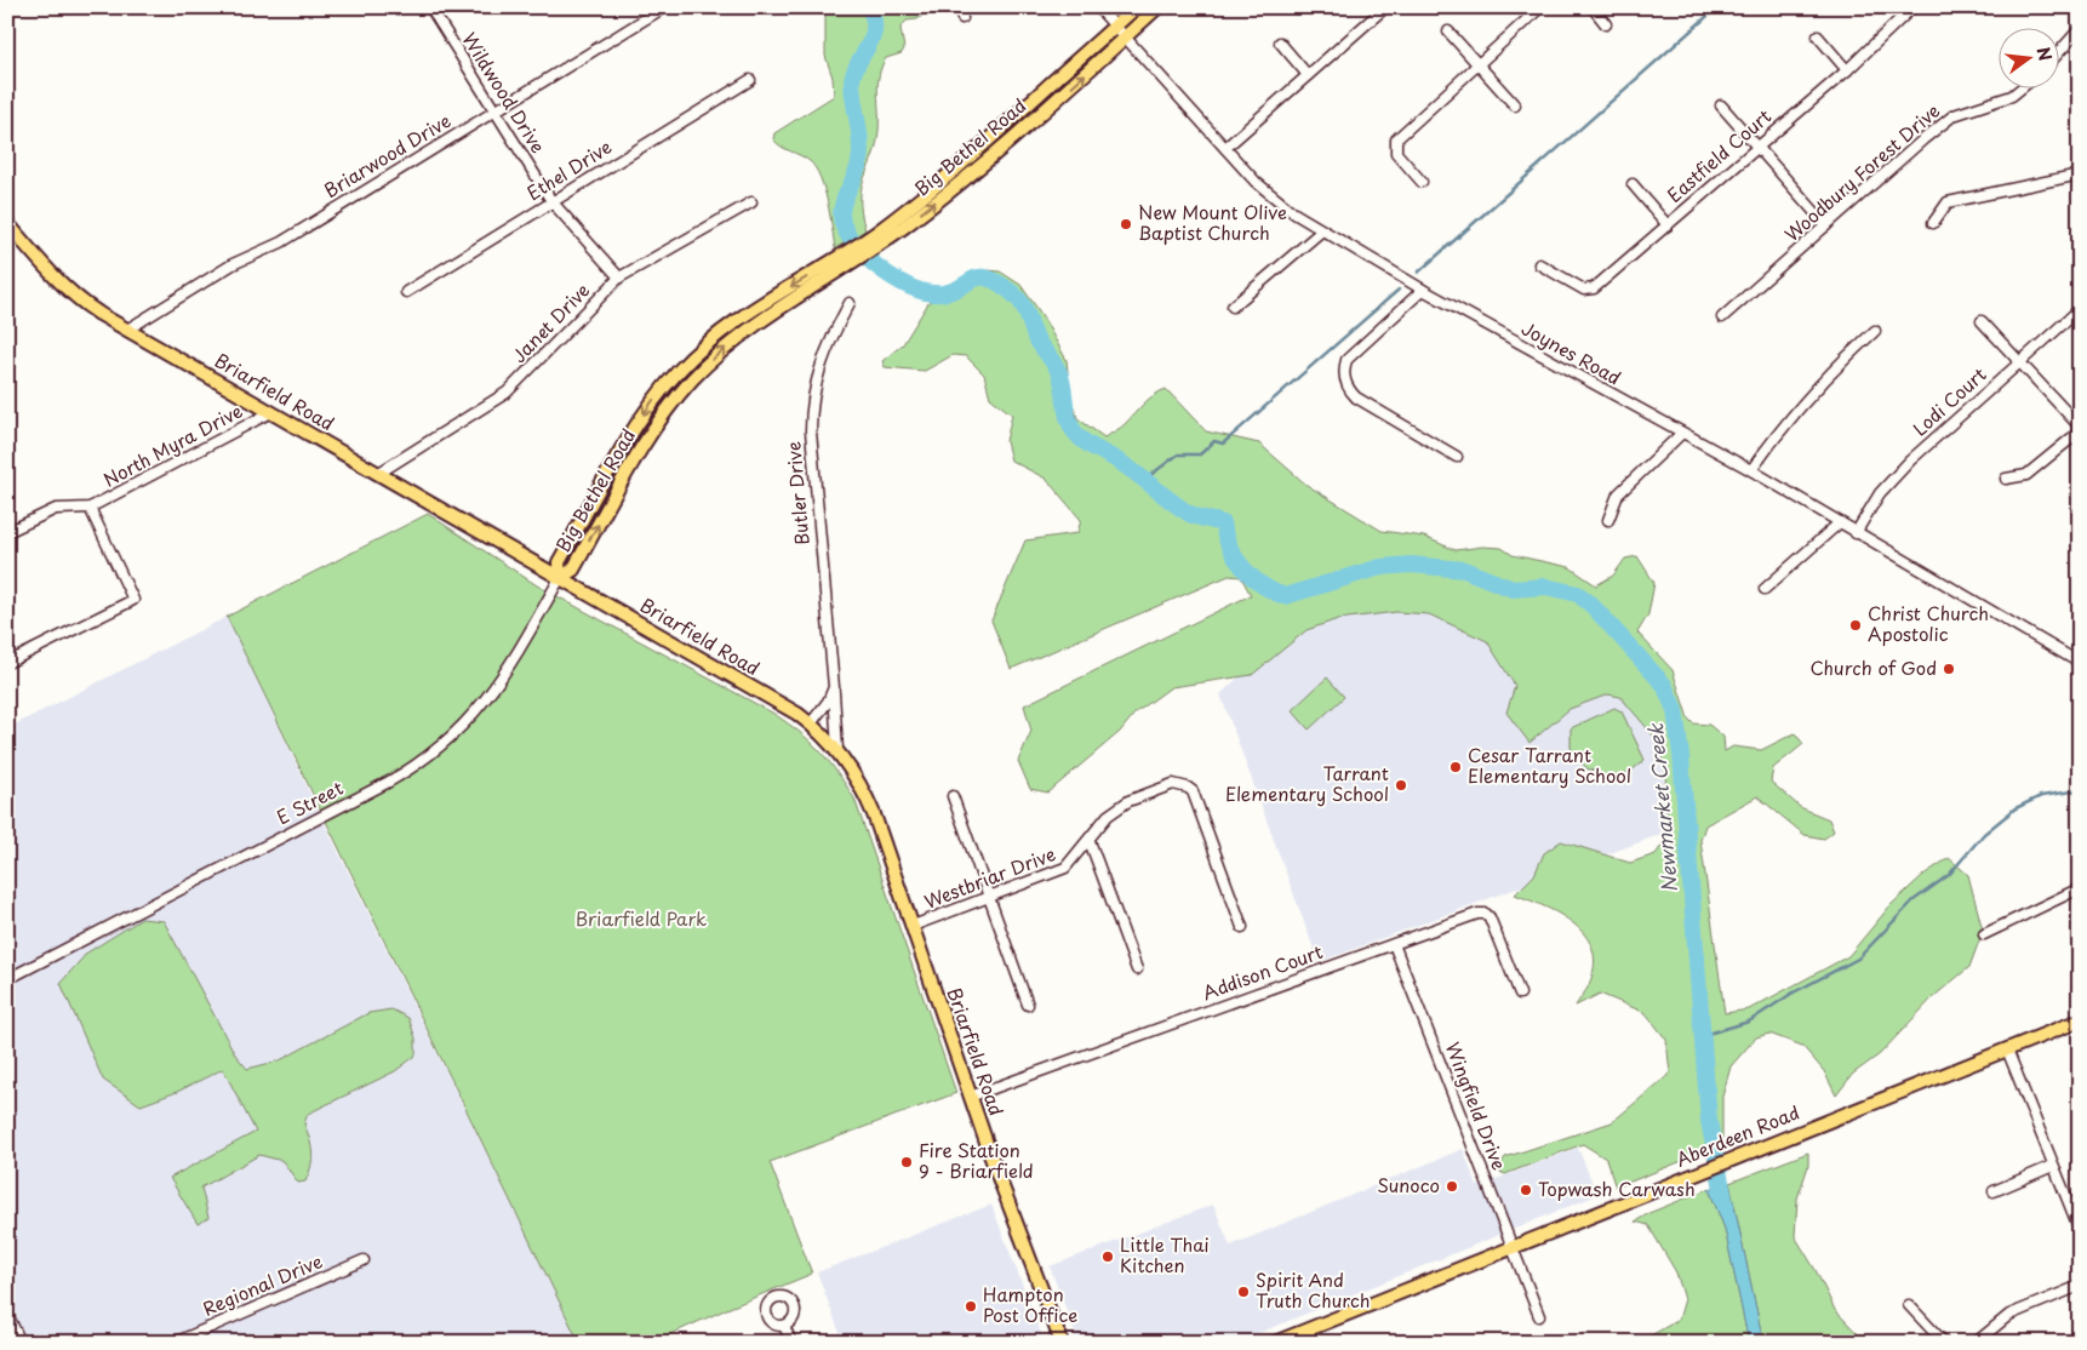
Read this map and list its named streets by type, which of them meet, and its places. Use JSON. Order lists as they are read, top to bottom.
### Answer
{
  "streets": {
    "main road": ["Big Bethel Road", "Briarfield Road", "Aberdeen Road"],
    "street": [
      "Wildwood Drive",
      "Briarwood Drive",
      "Eastfield Court",
      "Ethel Drive",
      "Woodbury Forest Drive",
      "Janet Drive",
      "Joynes Road",
      "Lodi Court",
      "North Myra Drive",
      "Butler Drive",
      "E Street",
      "Westbriar Drive",
      "Addison Court",
      "Wingfield Drive",
      "Regional Drive"
    ]
  },
  "crossings": [
    ["Wildwood Drive", "Briarwood Drive"],
    ["Wildwood Drive", "Ethel Drive"],
    ["Wildwood Drive", "Janet Drive"],
    ["Big Bethel Road", "Joynes Road"],
    ["Big Bethel Road", "Briarfield Road"],
    ["Big Bethel Road", "E Street"],
    ["Briarwood Drive", "Briarfield Road"],
    ["Janet Drive", "Briarfield Road"],
    ["Joynes Road", "Lodi Court"],
    ["Briarfield Road", "North Myra Drive"],
    ["Briarfield Road", "Butler Drive"],
    ["Briarfield Road", "E Street"],
    ["Briarfield Road", "Westbriar Drive"],
    ["Briarfield Road", "Addison Court"],
    ["Addison Court", "Wingfield Drive"],
    ["Wingfield Drive", "Aberdeen Road"]
  ],
  "water": ["Newmarket Creek"],
  "parks": ["Briarfield Park"],
  "places": [
    "New Mount Olive Baptist Church",
    "Christ Church Apostolic",
    "Church of God",
    "Cesar Tarrant Elementary School",
    "Tarrant Elementary School",
    "Fire Station 9 - Briarfield",
    "Sunoco",
    "Topwash Carwash",
    "Little Thai Kitchen",
    "Spirit And Truth Church",
    "Hampton Post Office"
  ],
  "north": "right"
}
